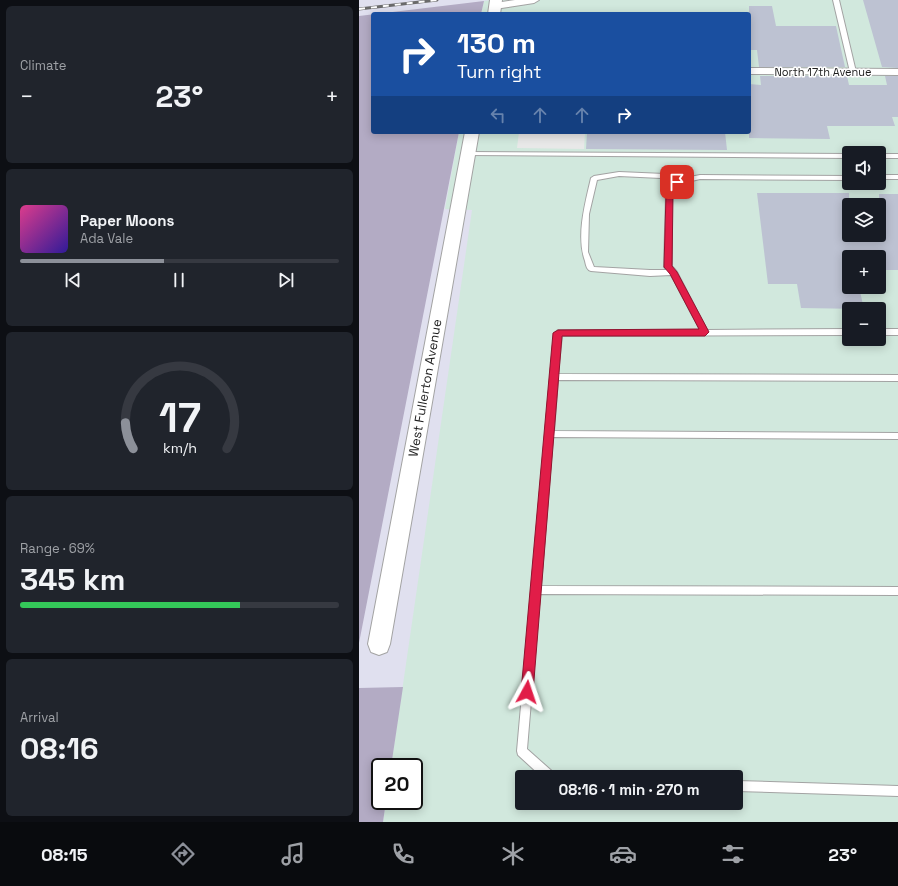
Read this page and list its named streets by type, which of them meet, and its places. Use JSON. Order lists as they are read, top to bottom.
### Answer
{
  "streets": {
    "street": ["North 17th Avenue", "West Fullerton Avenue"]
  },
  "page": {
    "tile": [
      "Climate",
      ["Range · 69%", "345 km"],
      ["Arrival", "08:16"]
    ],
    "turn": ["130 m", "Turn right"],
    "heat": ["−", "23°", "+"],
    "map_buttons": ["+", "−"],
    "song": ["Paper Moons", "Ada Vale"],
    "limit": "20",
    "trip": "08:16 · 1 min · 270 m",
    "tabs": ["08:15", "23°"],
    "gauge": ["17", "km/h"]
  }
}
